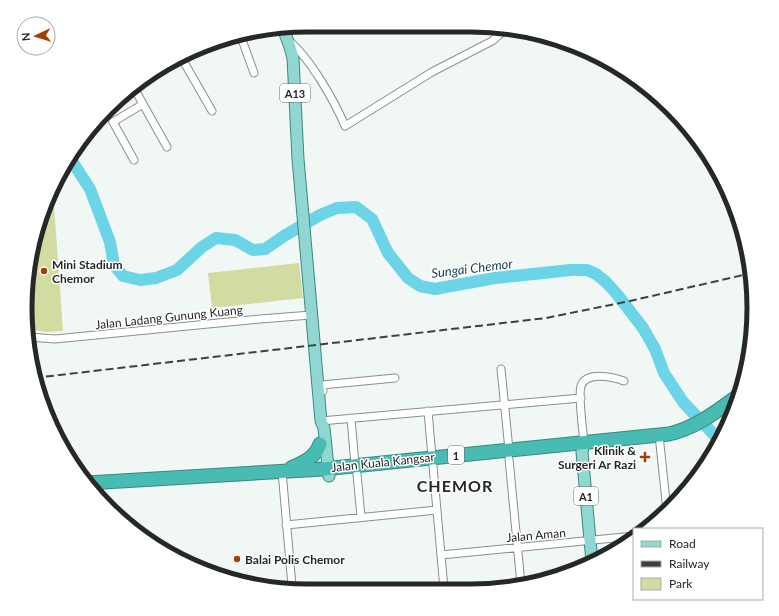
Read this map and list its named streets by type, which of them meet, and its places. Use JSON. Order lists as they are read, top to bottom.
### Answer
{
  "streets": {
    "highway": ["1", "Jalan Kuala Kangsar"],
    "main road": ["A13", "A1"],
    "street": ["Jalan Ladang Gunung Kuang", "Jalan Aman"]
  },
  "crossings": [
    ["A13", "Jalan Ladang Gunung Kuang"],
    ["Jalan Kuala Kangsar", "A1"],
    ["A1", "Jalan Aman"]
  ],
  "districts": ["CHEMOR"],
  "water": ["Sungai Chemor"],
  "places": {
    "other": ["Mini Stadium Chemor", "Balai Polis Chemor"],
    "health": ["Klinik & Surgeri Ar Razi"]
  },
  "legend": ["Road", "Railway", "Park"],
  "north": "left"
}
